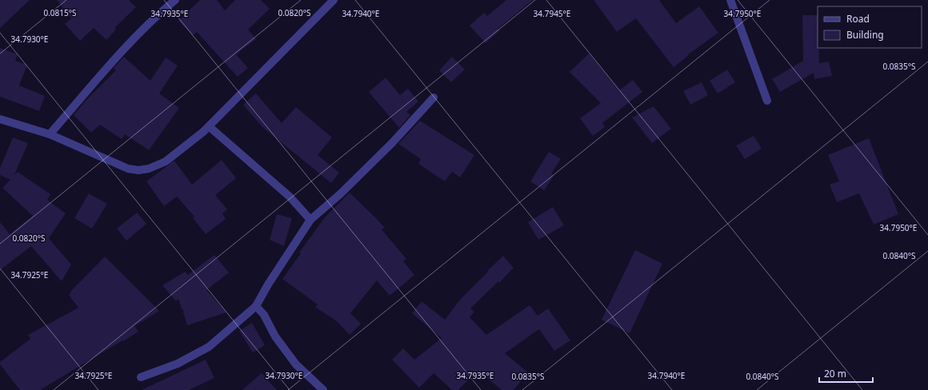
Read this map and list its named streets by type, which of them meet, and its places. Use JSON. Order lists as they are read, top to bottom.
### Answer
{
  "legend": ["Road", "Building"],
  "scale_bar": "20 m",
  "coordinates": [
    "0.0815°S",
    "0.0820°S",
    "34.7950°E",
    "34.7935°E",
    "34.7940°E",
    "34.7945°E",
    "34.7930°E",
    "0.0835°S",
    "0.0840°S",
    "34.7925°E"
  ]
}
